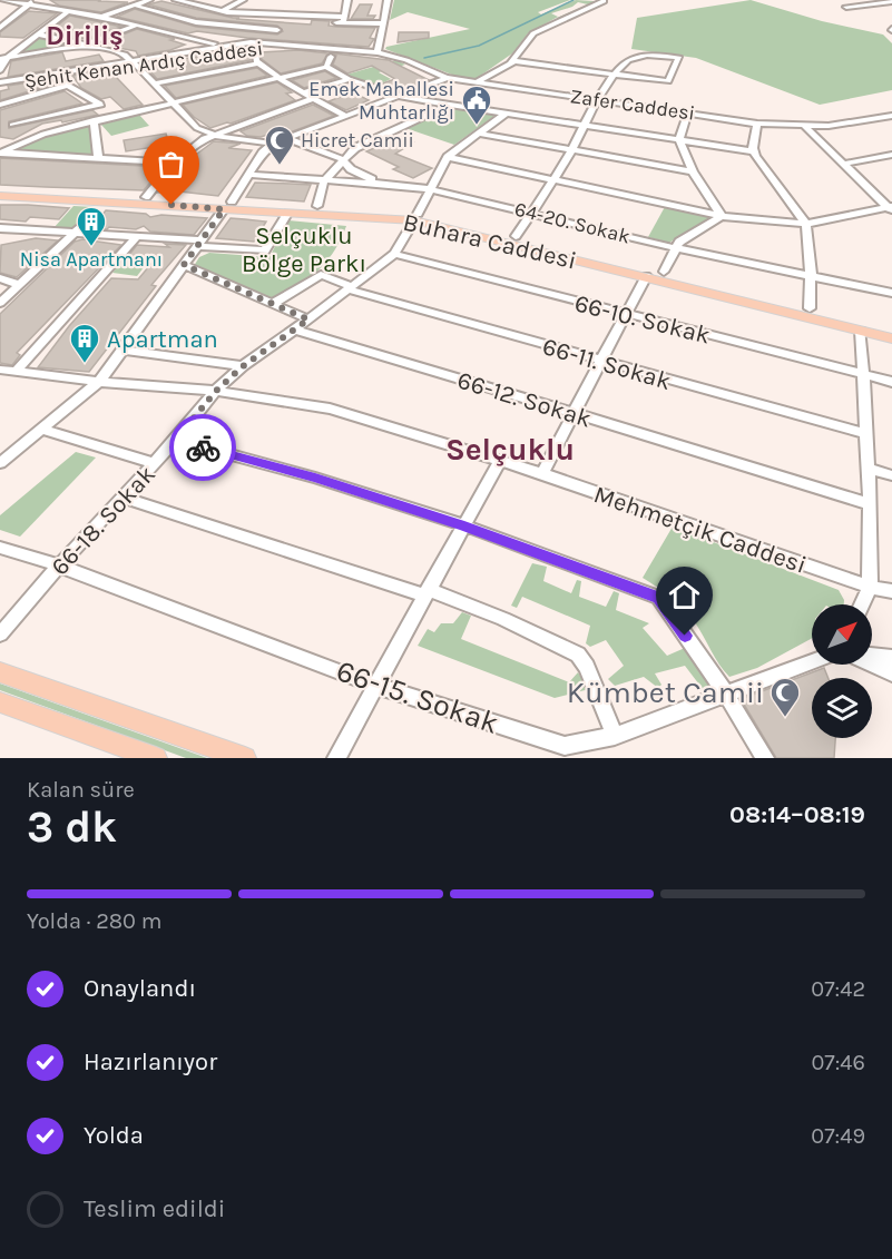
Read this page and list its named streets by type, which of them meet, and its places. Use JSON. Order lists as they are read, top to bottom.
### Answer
{
  "streets": {
    "main road": ["Buhara Caddesi"],
    "street": [
      "Şehit Kenan Ardıç Caddesi",
      "Zafer Caddesi",
      "64-20. Sokak",
      "66-10. Sokak",
      "66-11. Sokak",
      "66-12. Sokak",
      "66-18. Sokak",
      "Mehmetçik Caddesi",
      "66-15. Sokak"
    ]
  },
  "crossings": [
    ["Şehit Kenan Ardıç Caddesi", "Zafer Caddesi"],
    ["64-20. Sokak", "66-18. Sokak"],
    ["Buhara Caddesi", "66-18. Sokak"],
    ["66-10. Sokak", "66-18. Sokak"],
    ["66-11. Sokak", "66-18. Sokak"],
    ["66-12. Sokak", "66-18. Sokak"],
    ["66-18. Sokak", "Mehmetçik Caddesi"],
    ["66-18. Sokak", "66-15. Sokak"]
  ],
  "districts": ["Diriliş", "Selçuklu"],
  "parks": ["Selçuklu Bölge Parkı"],
  "places": {
    "public building": ["Emek Mahallesi Muhtarlığı"],
    "mosque": ["Hicret Camii", "Kümbet Camii"],
    "building": ["Nisa Apartmanı", "Apartman"]
  },
  "north": "top right",
  "page": {
    "heading": ["3 dk", "Kalan süre", "08:14–08:19"],
    "bar": "Yolda · 280 m",
    "list": [
      ["Onaylandı", "07:42"],
      ["Hazırlanıyor", "07:46"],
      ["Yolda", "07:49"],
      "Teslim edildi"
    ]
  }
}
